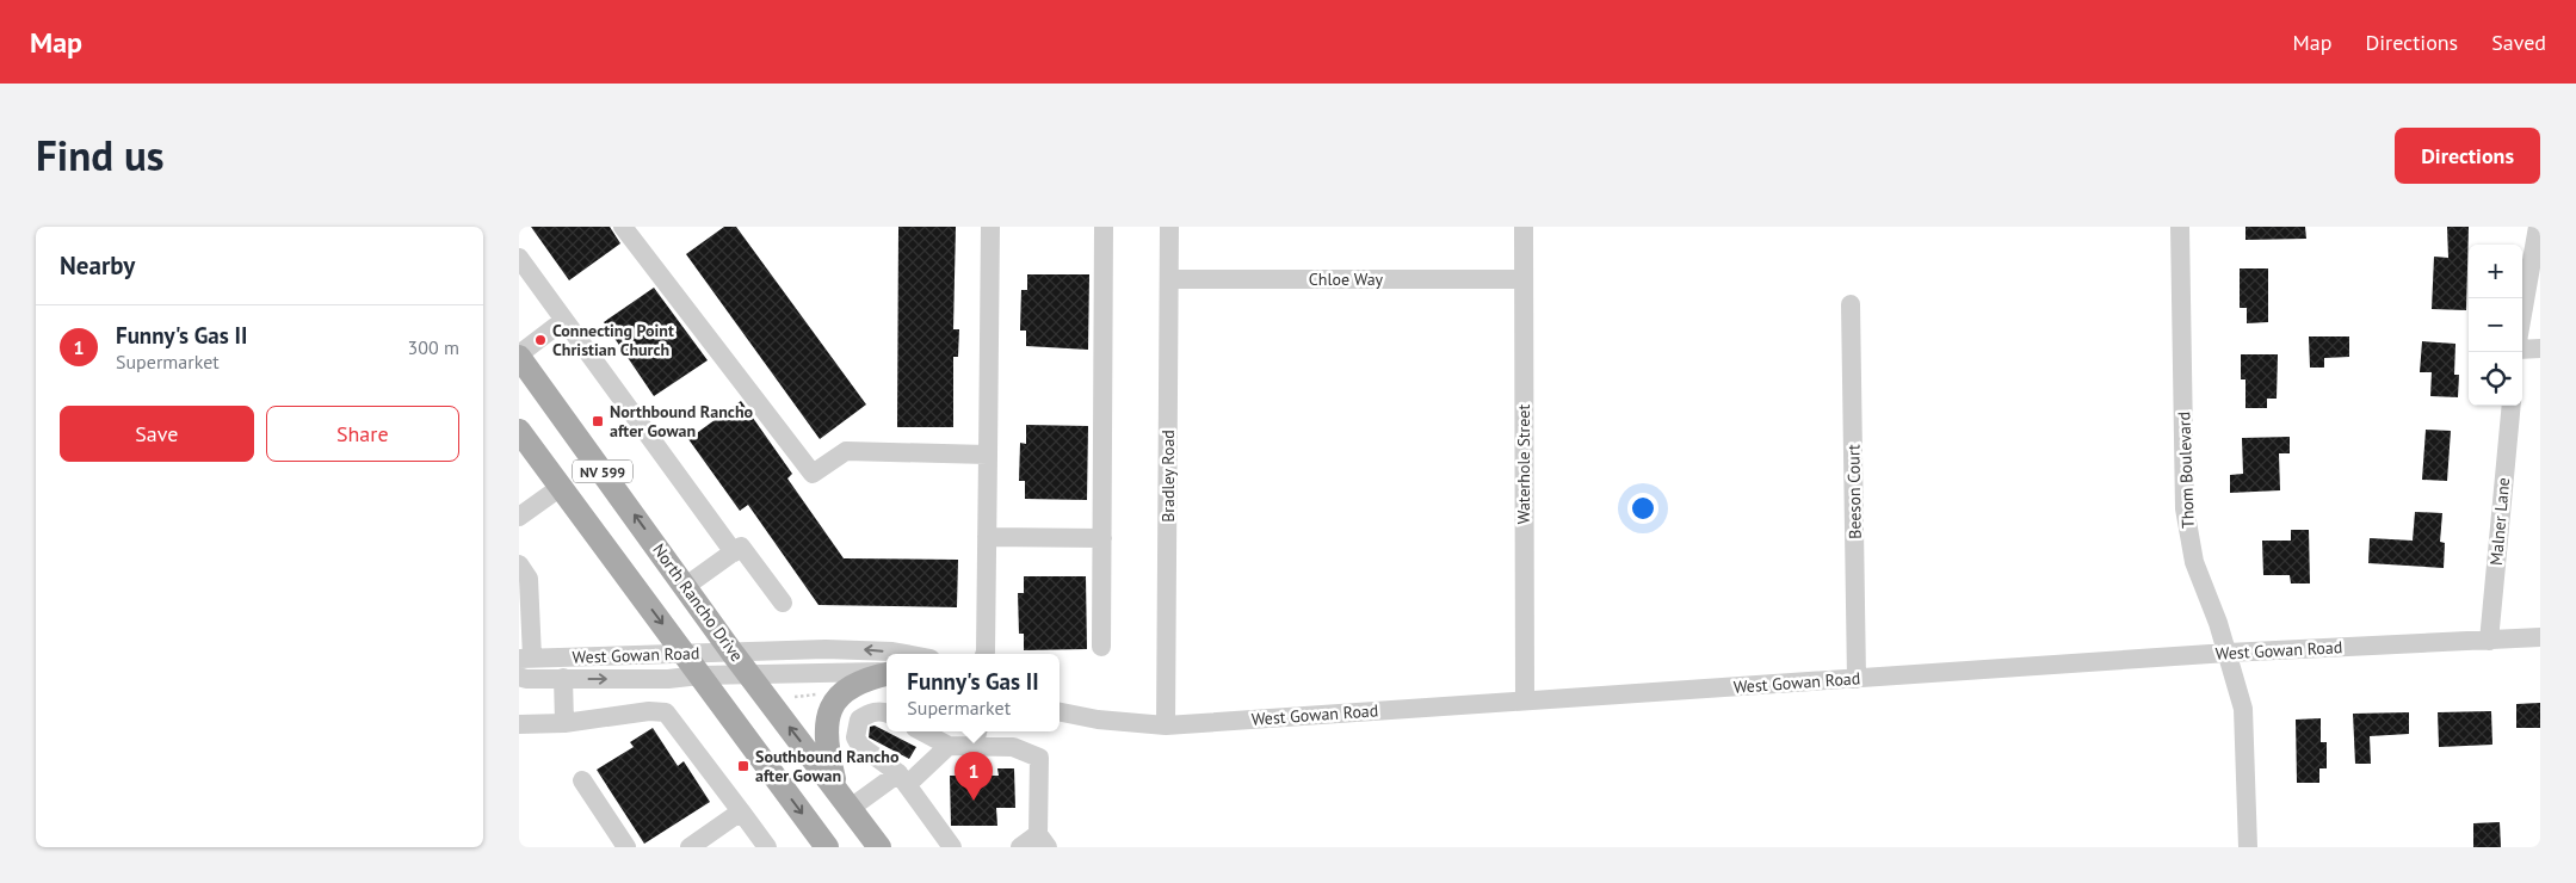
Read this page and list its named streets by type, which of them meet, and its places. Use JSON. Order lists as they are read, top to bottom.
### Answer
{
  "streets": {
    "main road": ["NV 599", "North Rancho Drive"],
    "street": [
      "Chloe Way",
      "Waterhole Street",
      "Thom Boulevard",
      "Bradley Road",
      "Beeson Court",
      "Malner Lane",
      "West Gowan Road"
    ]
  },
  "crossings": [
    ["Chloe Way", "Waterhole Street"],
    ["Chloe Way", "Bradley Road"],
    ["Waterhole Street", "West Gowan Road"],
    ["Thom Boulevard", "West Gowan Road"],
    ["NV 599", "West Gowan Road"],
    ["Bradley Road", "West Gowan Road"],
    ["Beeson Court", "West Gowan Road"],
    ["Malner Lane", "West Gowan Road"],
    ["North Rancho Drive", "West Gowan Road"]
  ],
  "places": {
    "other": ["Connecting Point Christian Church"],
    "transit": ["Northbound Rancho after Gowan", "Southbound Rancho after Gowan"]
  },
  "page": {
    "header": "Map",
    "nav": ["Map", "Directions", "Saved"],
    "title": "Find us",
    "buttons": [
      "Directions",
      ["Save", "Share"]
    ],
    "heading": "Nearby",
    "map_buttons": ["+", "−"],
    "list": [
      {
        "mark": "1",
        "name": "Funny's Gas II",
        "note": "Supermarket",
        "value": "300 m"
      }
    ],
    "popup": ["Funny's Gas II", "Supermarket"],
    "pins": "1"
  }
}
